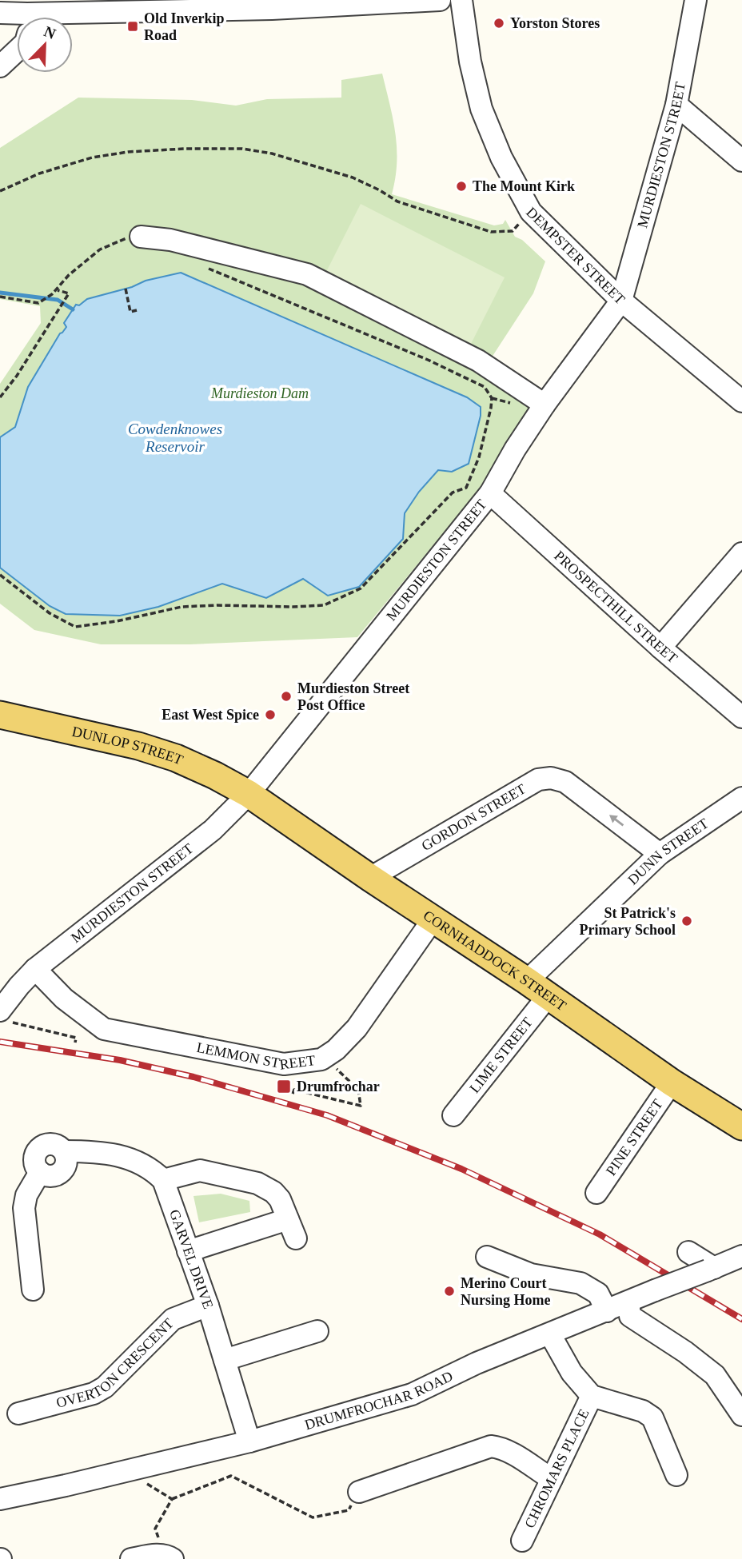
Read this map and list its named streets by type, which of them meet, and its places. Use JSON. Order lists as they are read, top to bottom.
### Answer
{
  "streets": {
    "main road": ["DUNLOP STREET", "CORNHADDOCK STREET"],
    "street": [
      "MURDIESTON STREET",
      "DEMPSTER STREET",
      "PROSPECTHILL STREET",
      "GORDON STREET",
      "DUNN STREET",
      "LEMMON STREET",
      "LIME STREET",
      "PINE STREET",
      "GARVEL DRIVE",
      "OVERTON CRESCENT",
      "DRUMFROCHAR ROAD",
      "CHROMARS PLACE"
    ]
  },
  "crossings": [
    ["MURDIESTON STREET", "DEMPSTER STREET"],
    ["MURDIESTON STREET", "PROSPECTHILL STREET"],
    ["MURDIESTON STREET", "DUNLOP STREET"],
    ["MURDIESTON STREET", "CORNHADDOCK STREET"],
    ["MURDIESTON STREET", "LEMMON STREET"],
    ["DUNLOP STREET", "CORNHADDOCK STREET"],
    ["GORDON STREET", "DUNN STREET"],
    ["GORDON STREET", "CORNHADDOCK STREET"],
    ["DUNN STREET", "CORNHADDOCK STREET"],
    ["CORNHADDOCK STREET", "LEMMON STREET"],
    ["CORNHADDOCK STREET", "LIME STREET"],
    ["CORNHADDOCK STREET", "PINE STREET"],
    ["GARVEL DRIVE", "OVERTON CRESCENT"],
    ["GARVEL DRIVE", "DRUMFROCHAR ROAD"]
  ],
  "one_way": ["GORDON STREET"],
  "water": ["Cowdenknowes Reservoir"],
  "parks": ["Murdieston Dam"],
  "places": {
    "other": [
      "Yorston Stores",
      "The Mount Kirk",
      "Murdieston Street Post Office",
      "East West Spice",
      "St Patrick's Primary School",
      "Merino Court Nursing Home"
    ],
    "transit": ["Old Inverkip Road", "Drumfrochar"]
  },
  "north": "top right"
}
